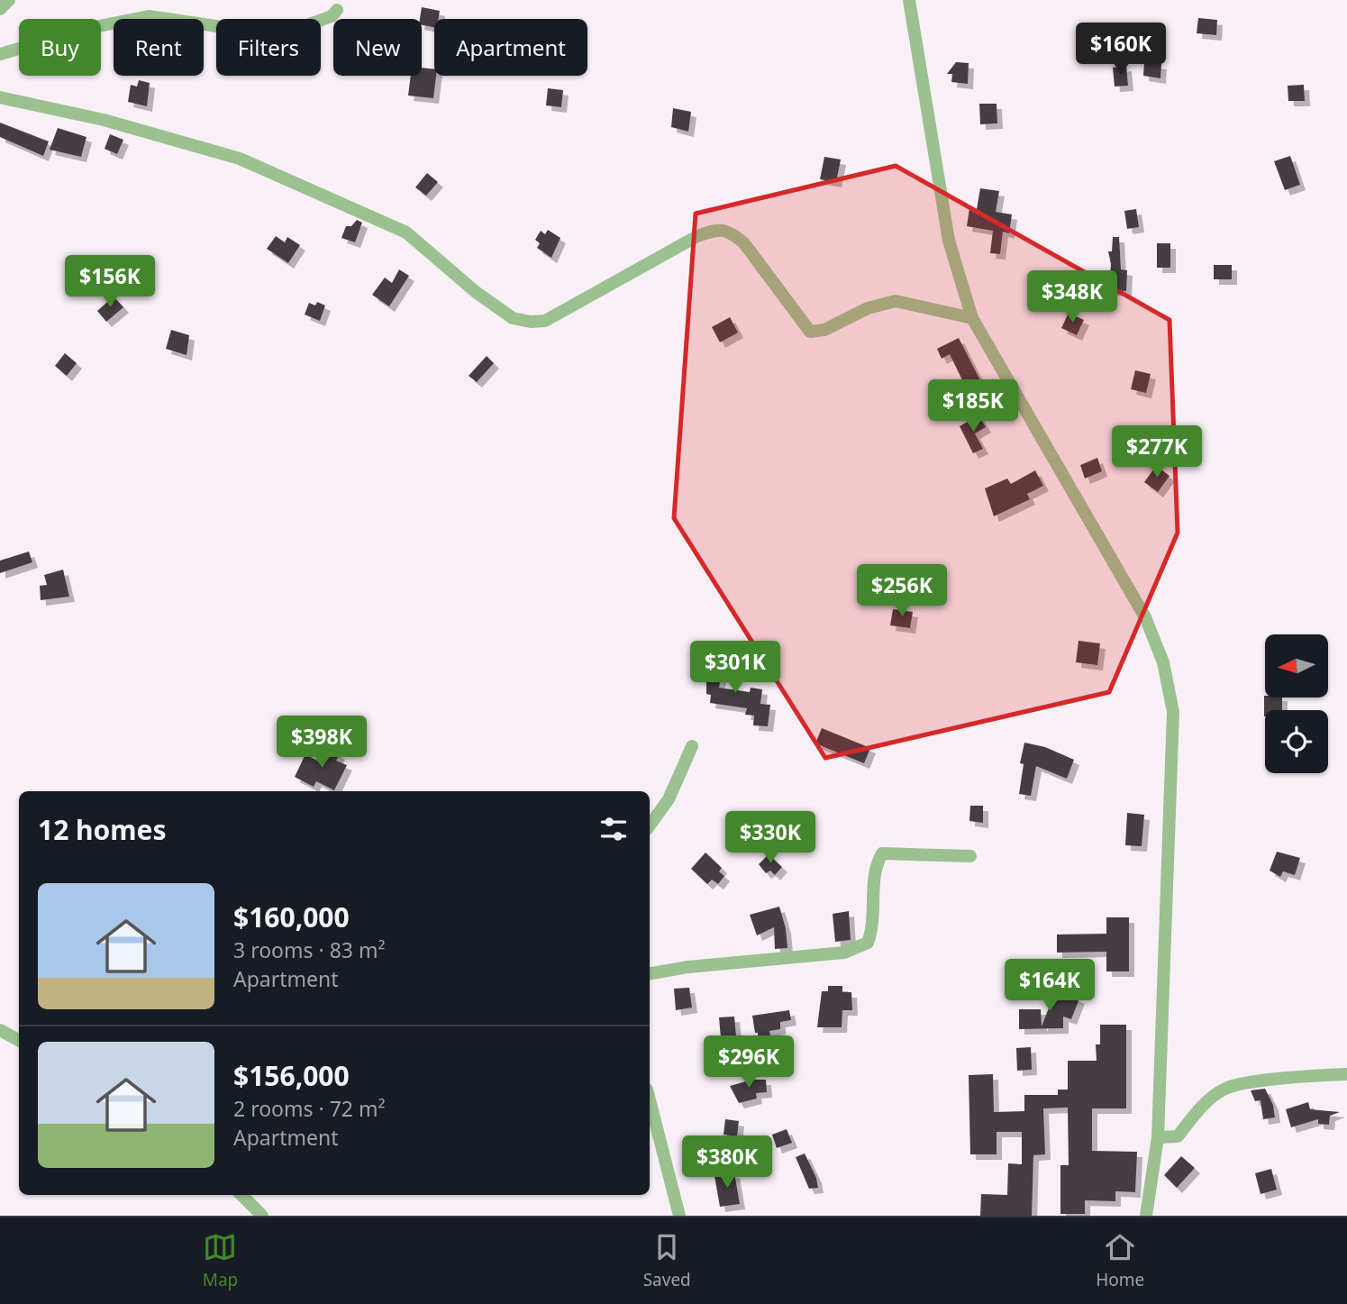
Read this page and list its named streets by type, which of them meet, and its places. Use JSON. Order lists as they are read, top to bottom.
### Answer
{
  "north": "left",
  "page": {
    "chip": [
      "Buy",
      "Rent",
      "Filters",
      "New",
      "Apartment"
    ],
    "price": [
      "$160K",
      "$156K",
      "$348K",
      "$185K",
      "$277K",
      "$256K",
      "$301K",
      "$398K",
      "$330K",
      "$164K",
      "$296K",
      "$380K"
    ],
    "heading": "12 homes",
    "list": [
      {
        "name": "$160,000",
        "note": "3 rooms · 83 m² · Apartment"
      },
      {
        "name": "$156,000",
        "note": "2 rooms · 72 m² · Apartment"
      }
    ],
    "tabs": ["Map", "Saved", "Home"]
  }
}
